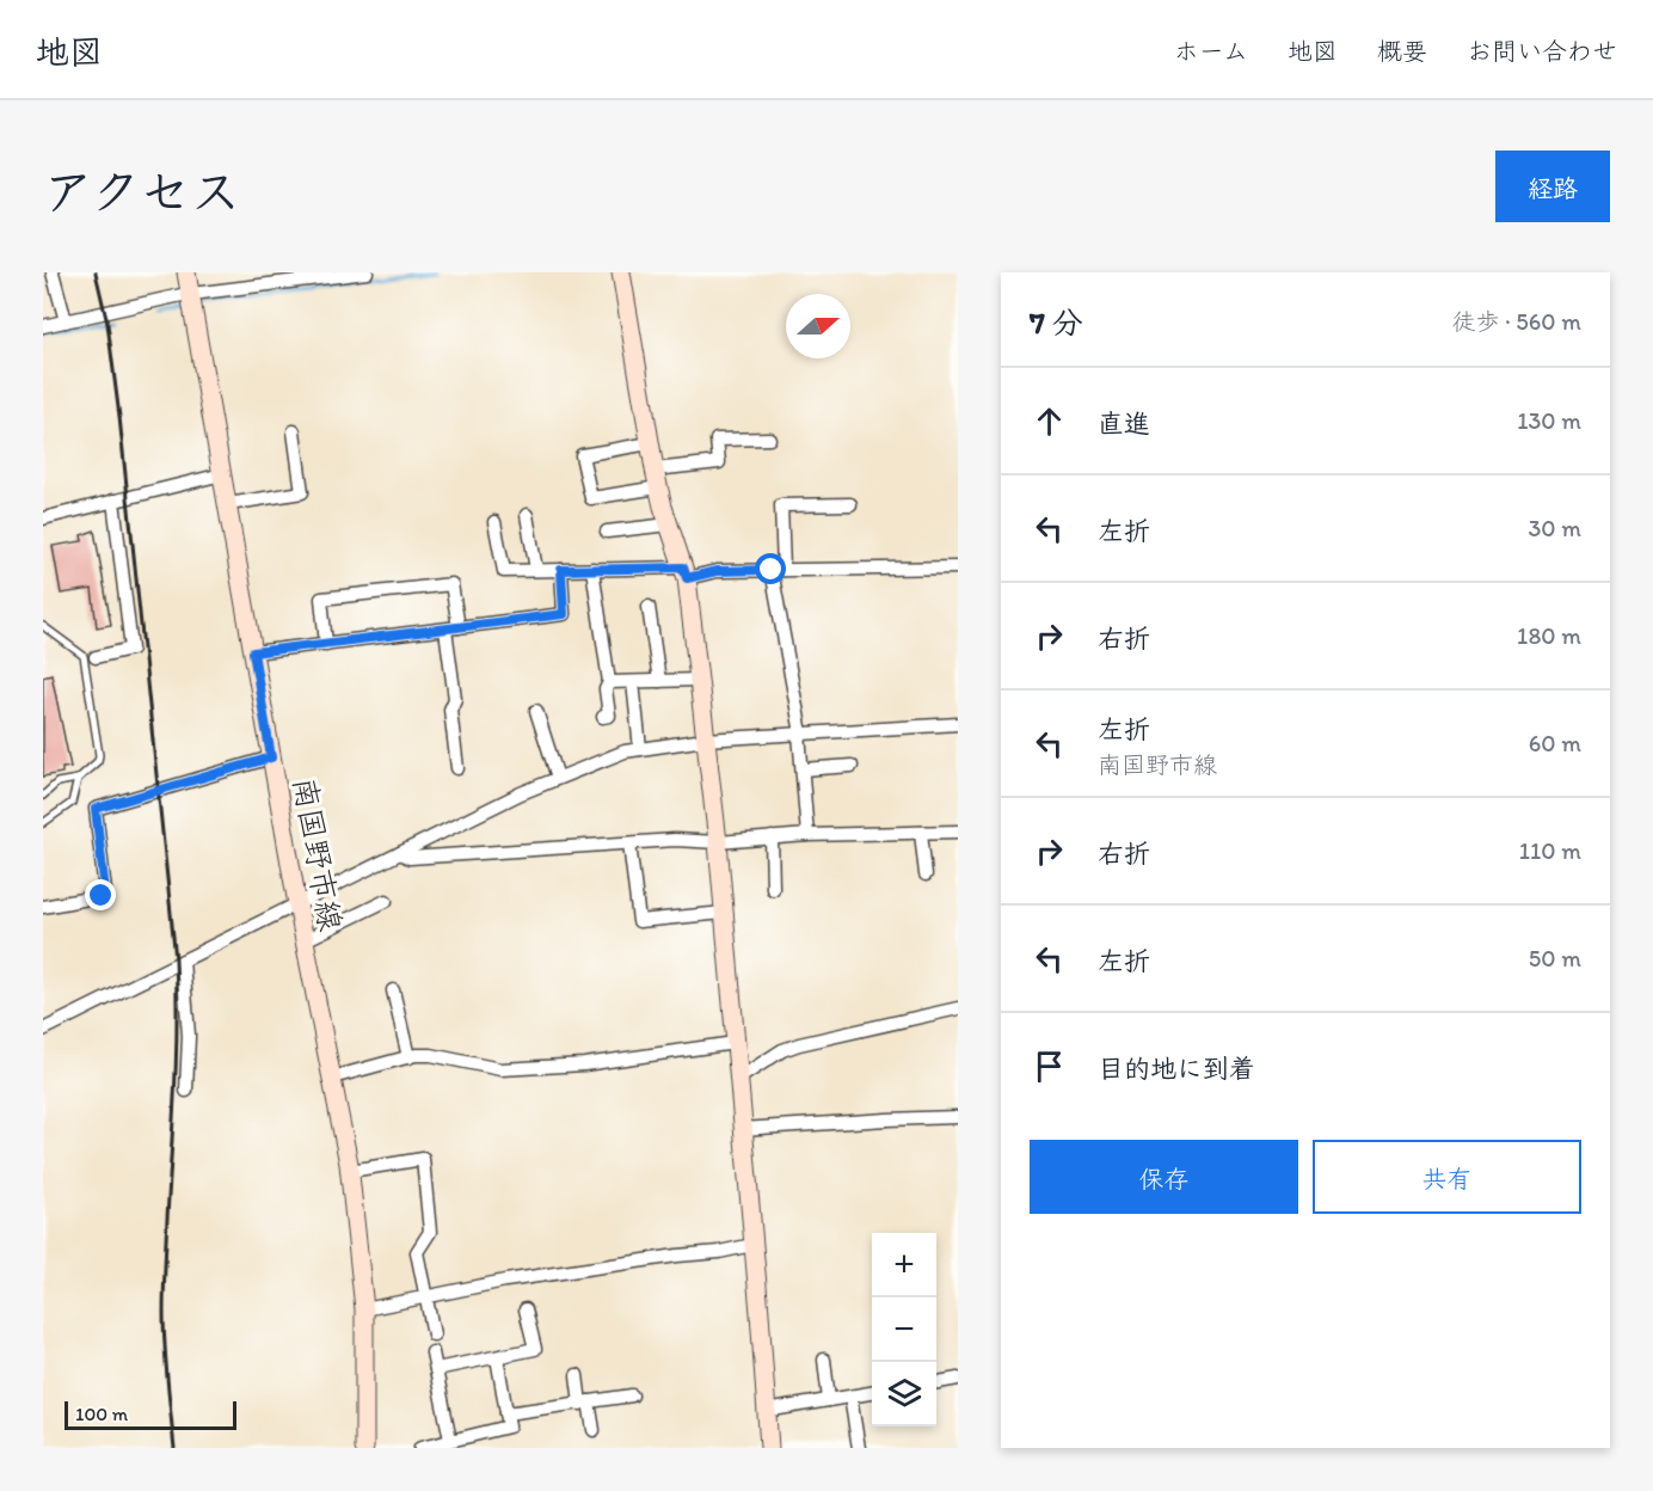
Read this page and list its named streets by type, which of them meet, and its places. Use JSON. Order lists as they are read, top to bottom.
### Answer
{
  "streets": {
    "main road": ["南国野市線"]
  },
  "scale_bar": "100 m",
  "north": "right",
  "page": {
    "header": "地図",
    "nav": [
      "ホーム",
      "地図",
      "概要",
      "お問い合わせ"
    ],
    "title": "アクセス",
    "buttons": [
      "経路",
      ["保存", "共有"]
    ],
    "heading": ["7 分", "徒歩 · 560 m"],
    "list": [
      ["直進", "130 m"],
      ["左折", "30 m"],
      ["右折", "180 m"],
      ["左折", "南国野市線", "60 m"],
      ["右折", "110 m"],
      ["左折", "50 m"],
      "目的地に到着"
    ],
    "map_buttons": ["+", "−"],
    "scale": "100 m"
  }
}
